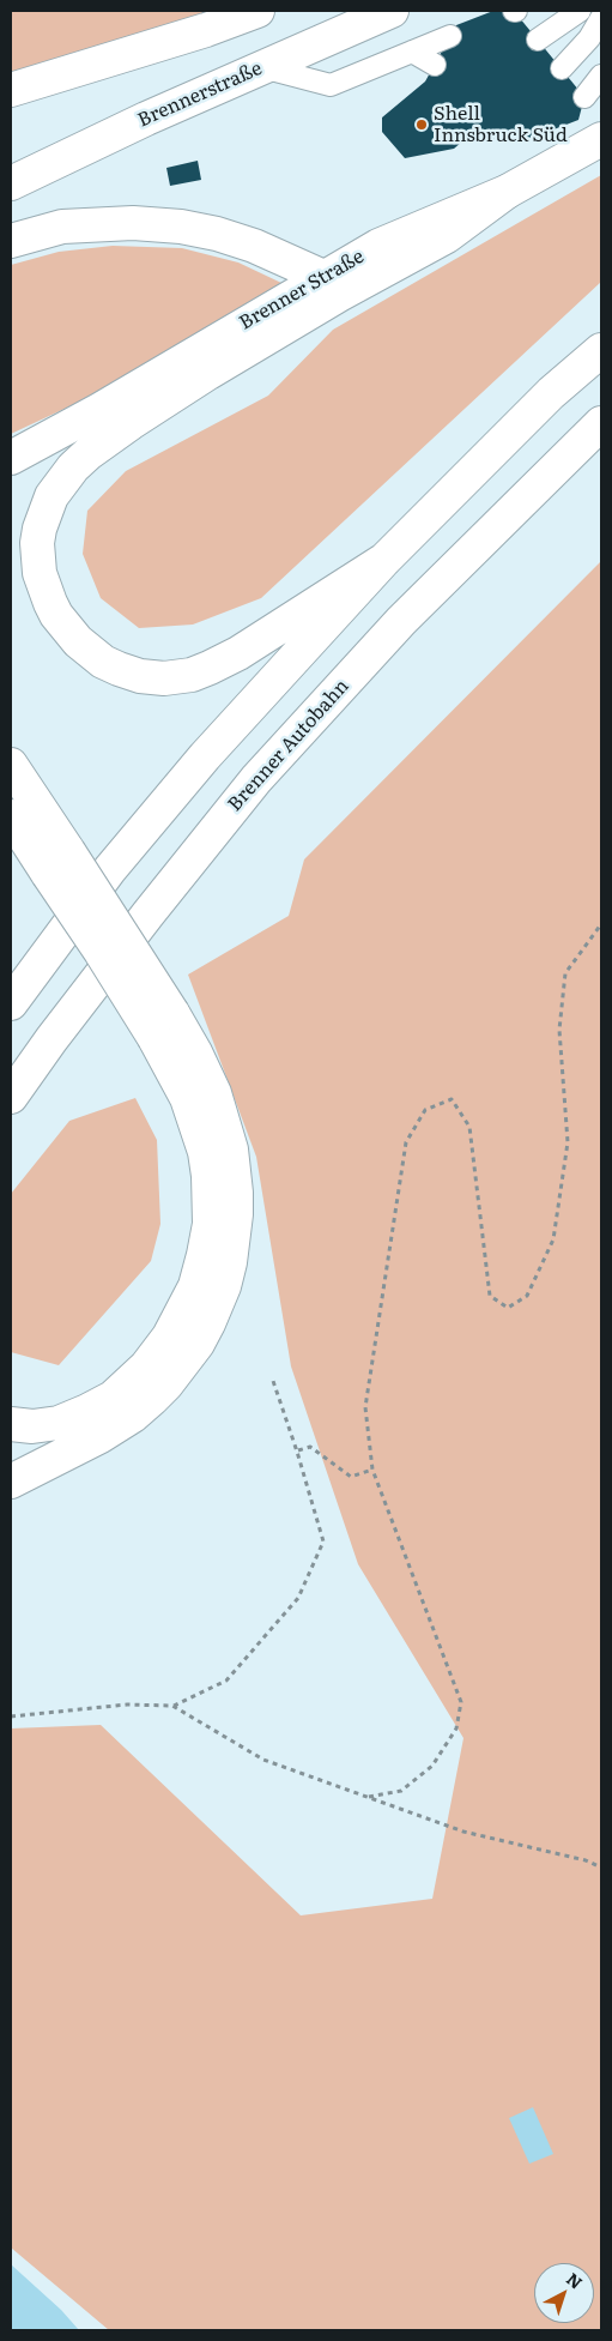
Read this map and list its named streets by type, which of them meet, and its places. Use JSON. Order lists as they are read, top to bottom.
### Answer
{
  "streets": {
    "main road": ["Brennerstraße", "Brenner Straße", "Brenner Autobahn"]
  },
  "places": ["Shell Innsbruck Süd"],
  "north": "top right"
}
